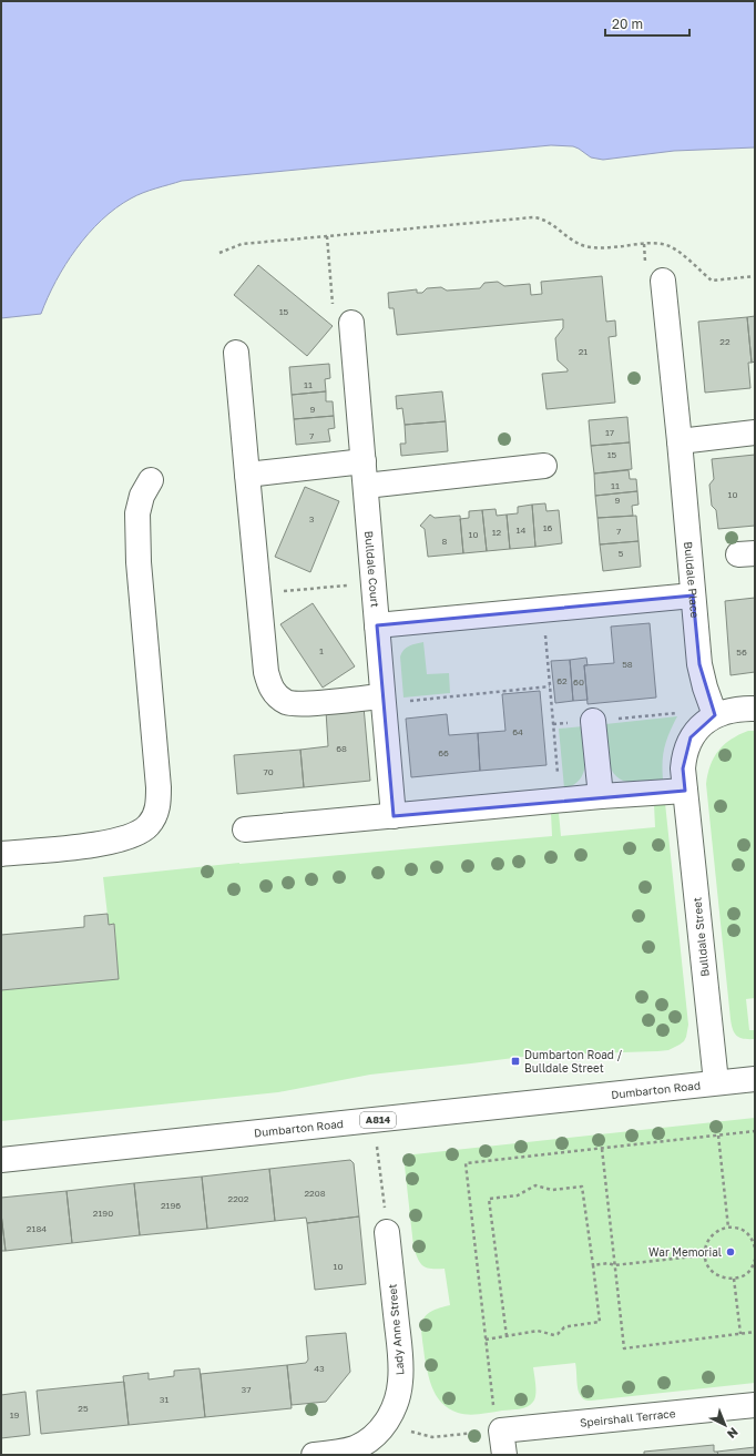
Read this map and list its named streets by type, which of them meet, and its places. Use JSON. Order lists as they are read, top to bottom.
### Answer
{
  "streets": {
    "street": [
      "Bulldale Court",
      "Bulldale Place",
      "Bulldale Street",
      "Dumbarton Road",
      "A814",
      "Lady Anne Street",
      "Speirshall Terrace"
    ]
  },
  "crossings": [
    ["Bulldale Place", "Bulldale Street"],
    ["Bulldale Street", "Dumbarton Road"]
  ],
  "places": {
    "transit": ["Dumbarton Road / Bulldale Street"],
    "other": ["War Memorial"]
  },
  "house_numbers": [
    "15",
    "22",
    "21",
    "11",
    "9",
    "17",
    "7",
    "15",
    "11",
    "10",
    "9",
    "3",
    "16",
    "14",
    "7",
    "12",
    "10",
    "8",
    "5",
    "1",
    "56",
    "58",
    "62",
    "60",
    "64",
    "68",
    "66",
    "70",
    "2208",
    "2202",
    "2196",
    "2190",
    "2184",
    "10",
    "43",
    "37",
    "31",
    "25",
    "19"
  ],
  "scale_bar": "20 m",
  "north": "bottom right"
}
